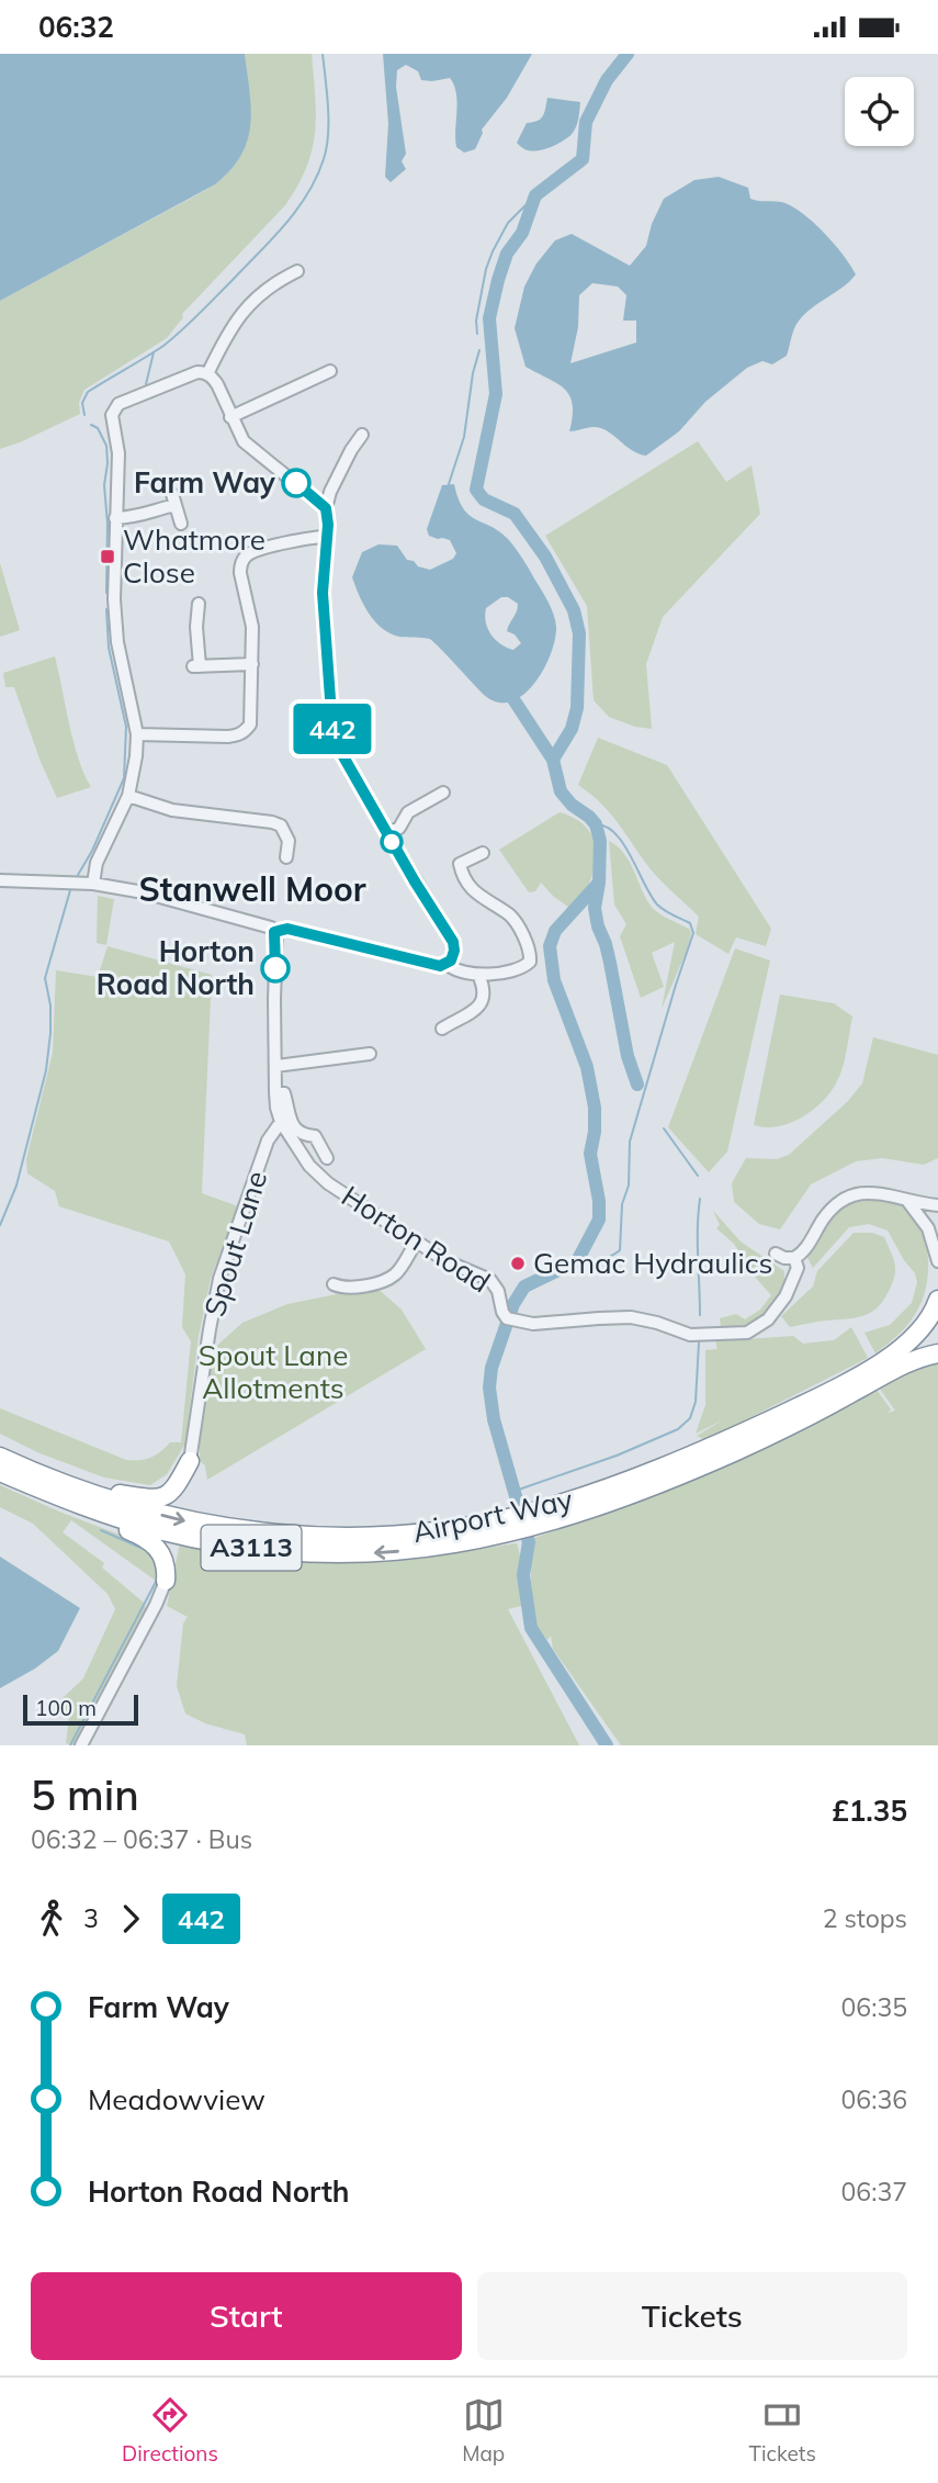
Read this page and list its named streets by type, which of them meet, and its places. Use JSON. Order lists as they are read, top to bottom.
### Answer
{
  "streets": {
    "highway": ["Airport Way", "A3113"],
    "street": ["Horton Road", "Spout Lane"]
  },
  "crossings": [
    ["Horton Road", "Spout Lane"]
  ],
  "districts": ["Stanwell Moor"],
  "parks": ["Spout Lane Allotments"],
  "places": {
    "other": ["Farm Way", "Horton Road North", "Gemac Hydraulics"],
    "transit": ["Whatmore Close"]
  },
  "lines": ["bus line 442"],
  "scale_bar": "100 m",
  "page": {
    "status": "06:32",
    "on_map": "442",
    "scale": "100 m",
    "heading": ["5 min", "06:32 – 06:37 · Bus", "£1.35"],
    "legs": ["3", "442", "2 stops"],
    "list": [
      {
        "name": "Farm Way",
        "value": "06:35"
      },
      {
        "name": "Meadowview",
        "value": "06:36"
      },
      {
        "name": "Horton Road North",
        "value": "06:37"
      }
    ],
    "buttons": ["Start", "Tickets"],
    "tabs": ["Directions", "Map", "Tickets"]
  }
}
